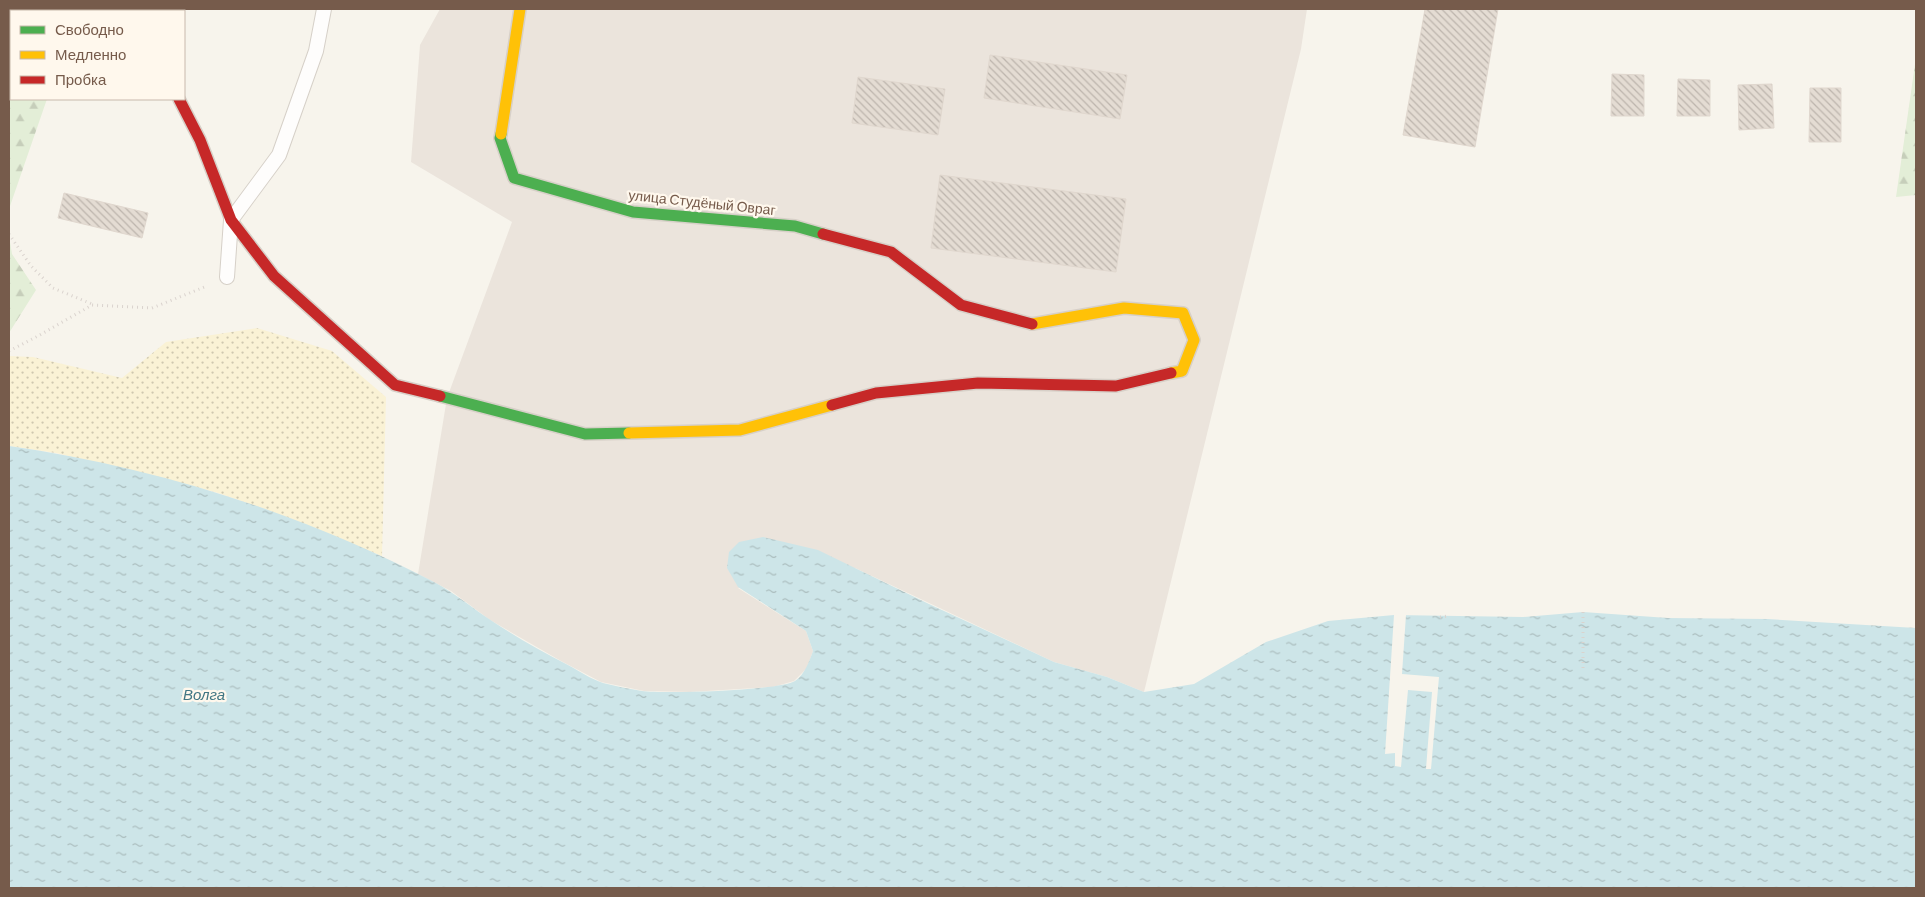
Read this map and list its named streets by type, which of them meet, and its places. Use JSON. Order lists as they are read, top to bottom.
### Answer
{
  "streets": {
    "street": ["улица Студёный Овраг"]
  },
  "water": ["Волга"],
  "legend": ["Свободно", "Медленно", "Пробка"]
}
